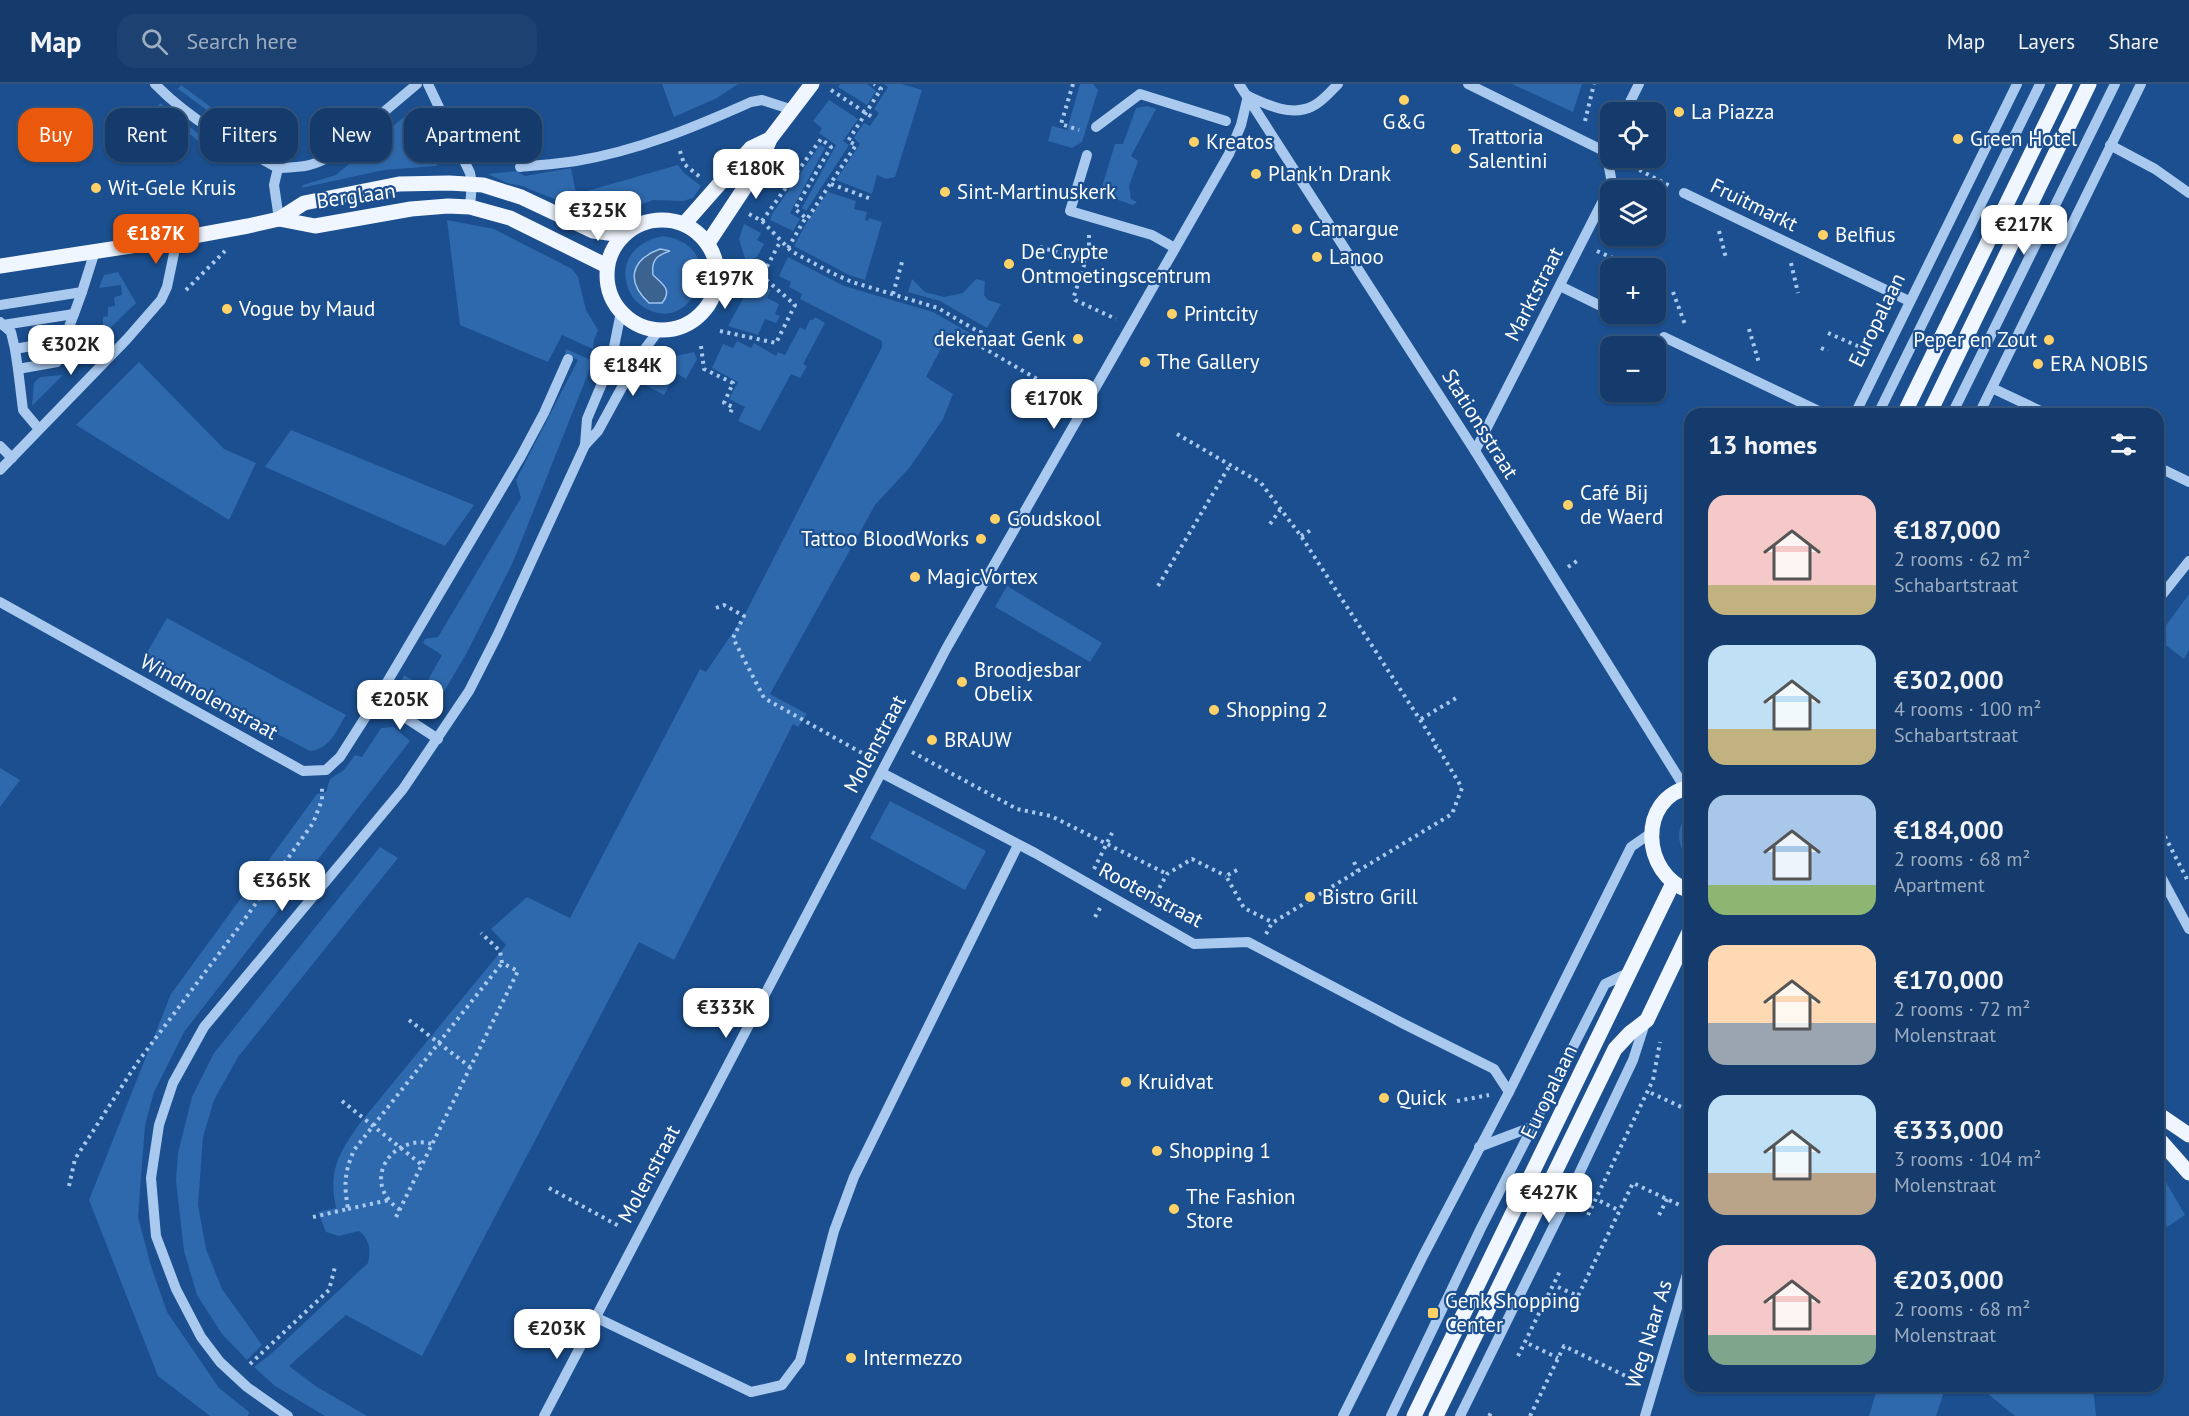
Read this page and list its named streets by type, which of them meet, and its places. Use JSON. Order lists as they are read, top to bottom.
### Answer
{
  "streets": {
    "main road": ["Berglaan", "Europalaan"],
    "street": [
      "Fruitmarkt",
      "Marktstraat",
      "Stationsstraat",
      "Windmolenstraat",
      "Molenstraat",
      "Rootenstraat",
      "Weg Naar As"
    ]
  },
  "crossings": [
    ["Fruitmarkt", "Europalaan"],
    ["Marktstraat", "Stationsstraat"],
    ["Stationsstraat", "Molenstraat"],
    ["Molenstraat", "Rootenstraat"]
  ],
  "places": {
    "other": [
      "G&G",
      "La Piazza",
      "Green Hotel",
      "Kreatos",
      "Trattoria Salentini",
      "Plank'n Drank",
      "Wit-Gele Kruis",
      "Sint-Martinuskerk",
      "Camargue",
      "Belfius",
      "Lanoo",
      "De Crypte Ontmoetingscentrum",
      "Vogue by Maud",
      "Printcity",
      "dekenaat Genk",
      "Peper en Zout",
      "The Gallery",
      "ERA NOBIS",
      "Café Bij de Waerd",
      "Goudskool",
      "Tattoo BloodWorks",
      "MagicVortex",
      "Broodjesbar Obelix",
      "Shopping 2",
      "BRAUW",
      "Bistro Grill",
      "Kruidvat",
      "Quick",
      "Shopping 1",
      "The Fashion Store",
      "Intermezzo"
    ],
    "transit": ["Genk Shopping Center"]
  },
  "page": {
    "header": "Map",
    "search": "Search here",
    "nav": ["Map", "Layers", "Share"],
    "map_buttons": ["+", "−"],
    "chip": [
      "Buy",
      "Rent",
      "Filters",
      "New",
      "Apartment"
    ],
    "price": [
      "€180K",
      "€325K",
      "€217K",
      "€187K",
      "€197K",
      "€302K",
      "€184K",
      "€170K",
      "€205K",
      "€365K",
      "€333K",
      "€427K",
      "€203K"
    ],
    "heading": "13 homes",
    "list": [
      {
        "name": "€187,000",
        "note": "2 rooms · 62 m² · Schabartstraat"
      },
      {
        "name": "€302,000",
        "note": "4 rooms · 100 m² · Schabartstraat"
      },
      {
        "name": "€184,000",
        "note": "2 rooms · 68 m² · Apartment"
      },
      {
        "name": "€170,000",
        "note": "2 rooms · 72 m² · Molenstraat"
      },
      {
        "name": "€333,000",
        "note": "3 rooms · 104 m² · Molenstraat"
      },
      {
        "name": "€203,000",
        "note": "2 rooms · 68 m² · Molenstraat"
      }
    ]
  }
}
